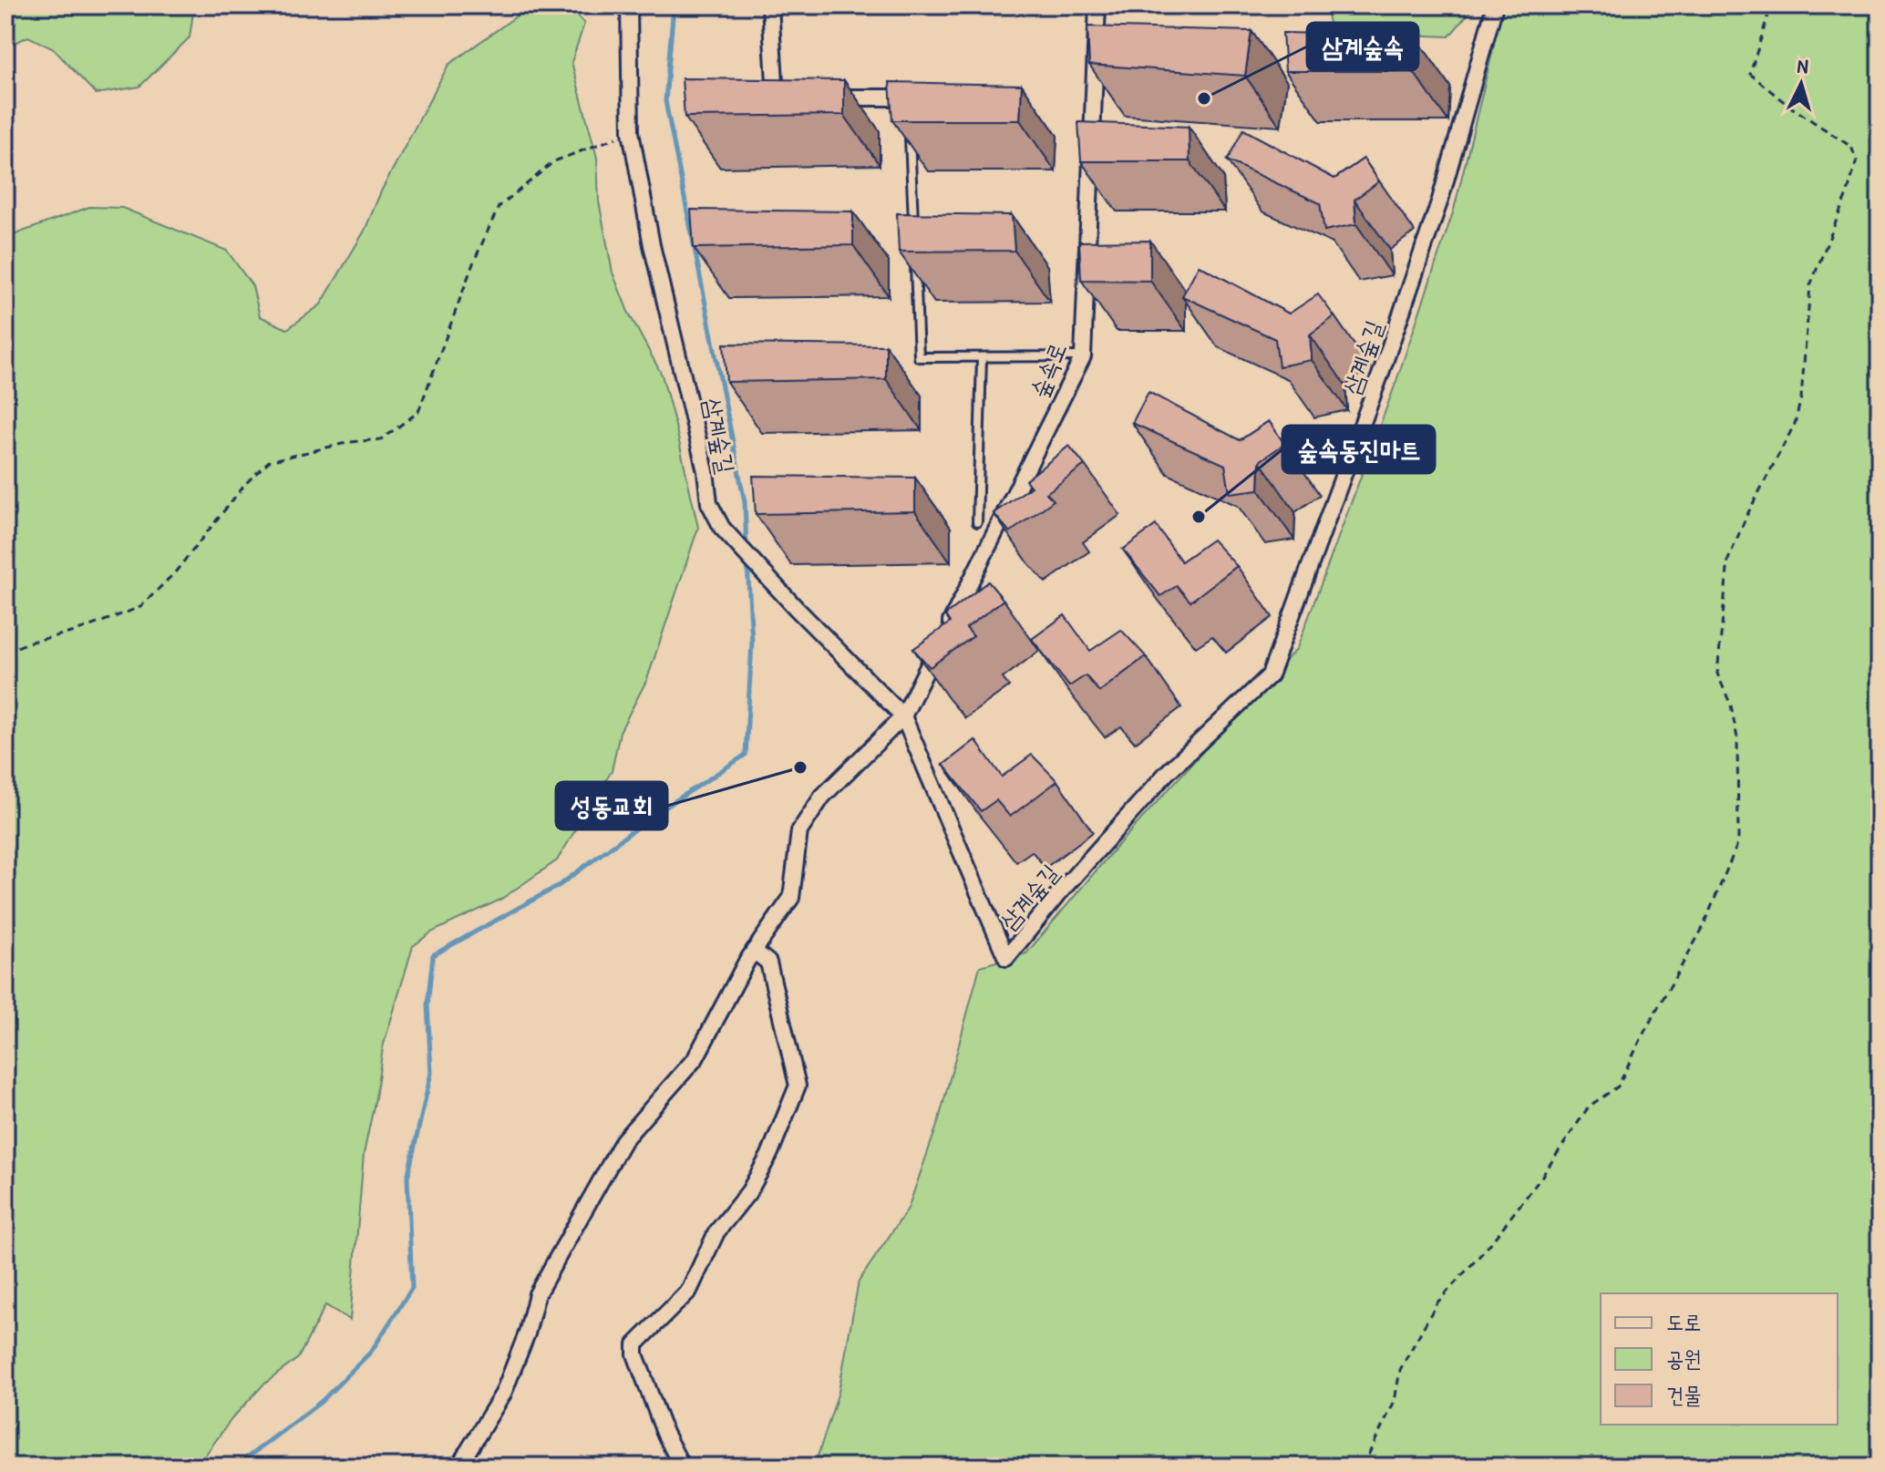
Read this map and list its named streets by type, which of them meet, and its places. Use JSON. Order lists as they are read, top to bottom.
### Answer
{
  "streets": {
    "street": ["삼계숲길", "숲속로"]
  },
  "crossings": [
    ["삼계숲길", "숲속로"]
  ],
  "places": ["삼계숲속", "숲속동진마트", "성동교회"],
  "legend": ["도로", "공원", "건물"],
  "north": "top"
}
